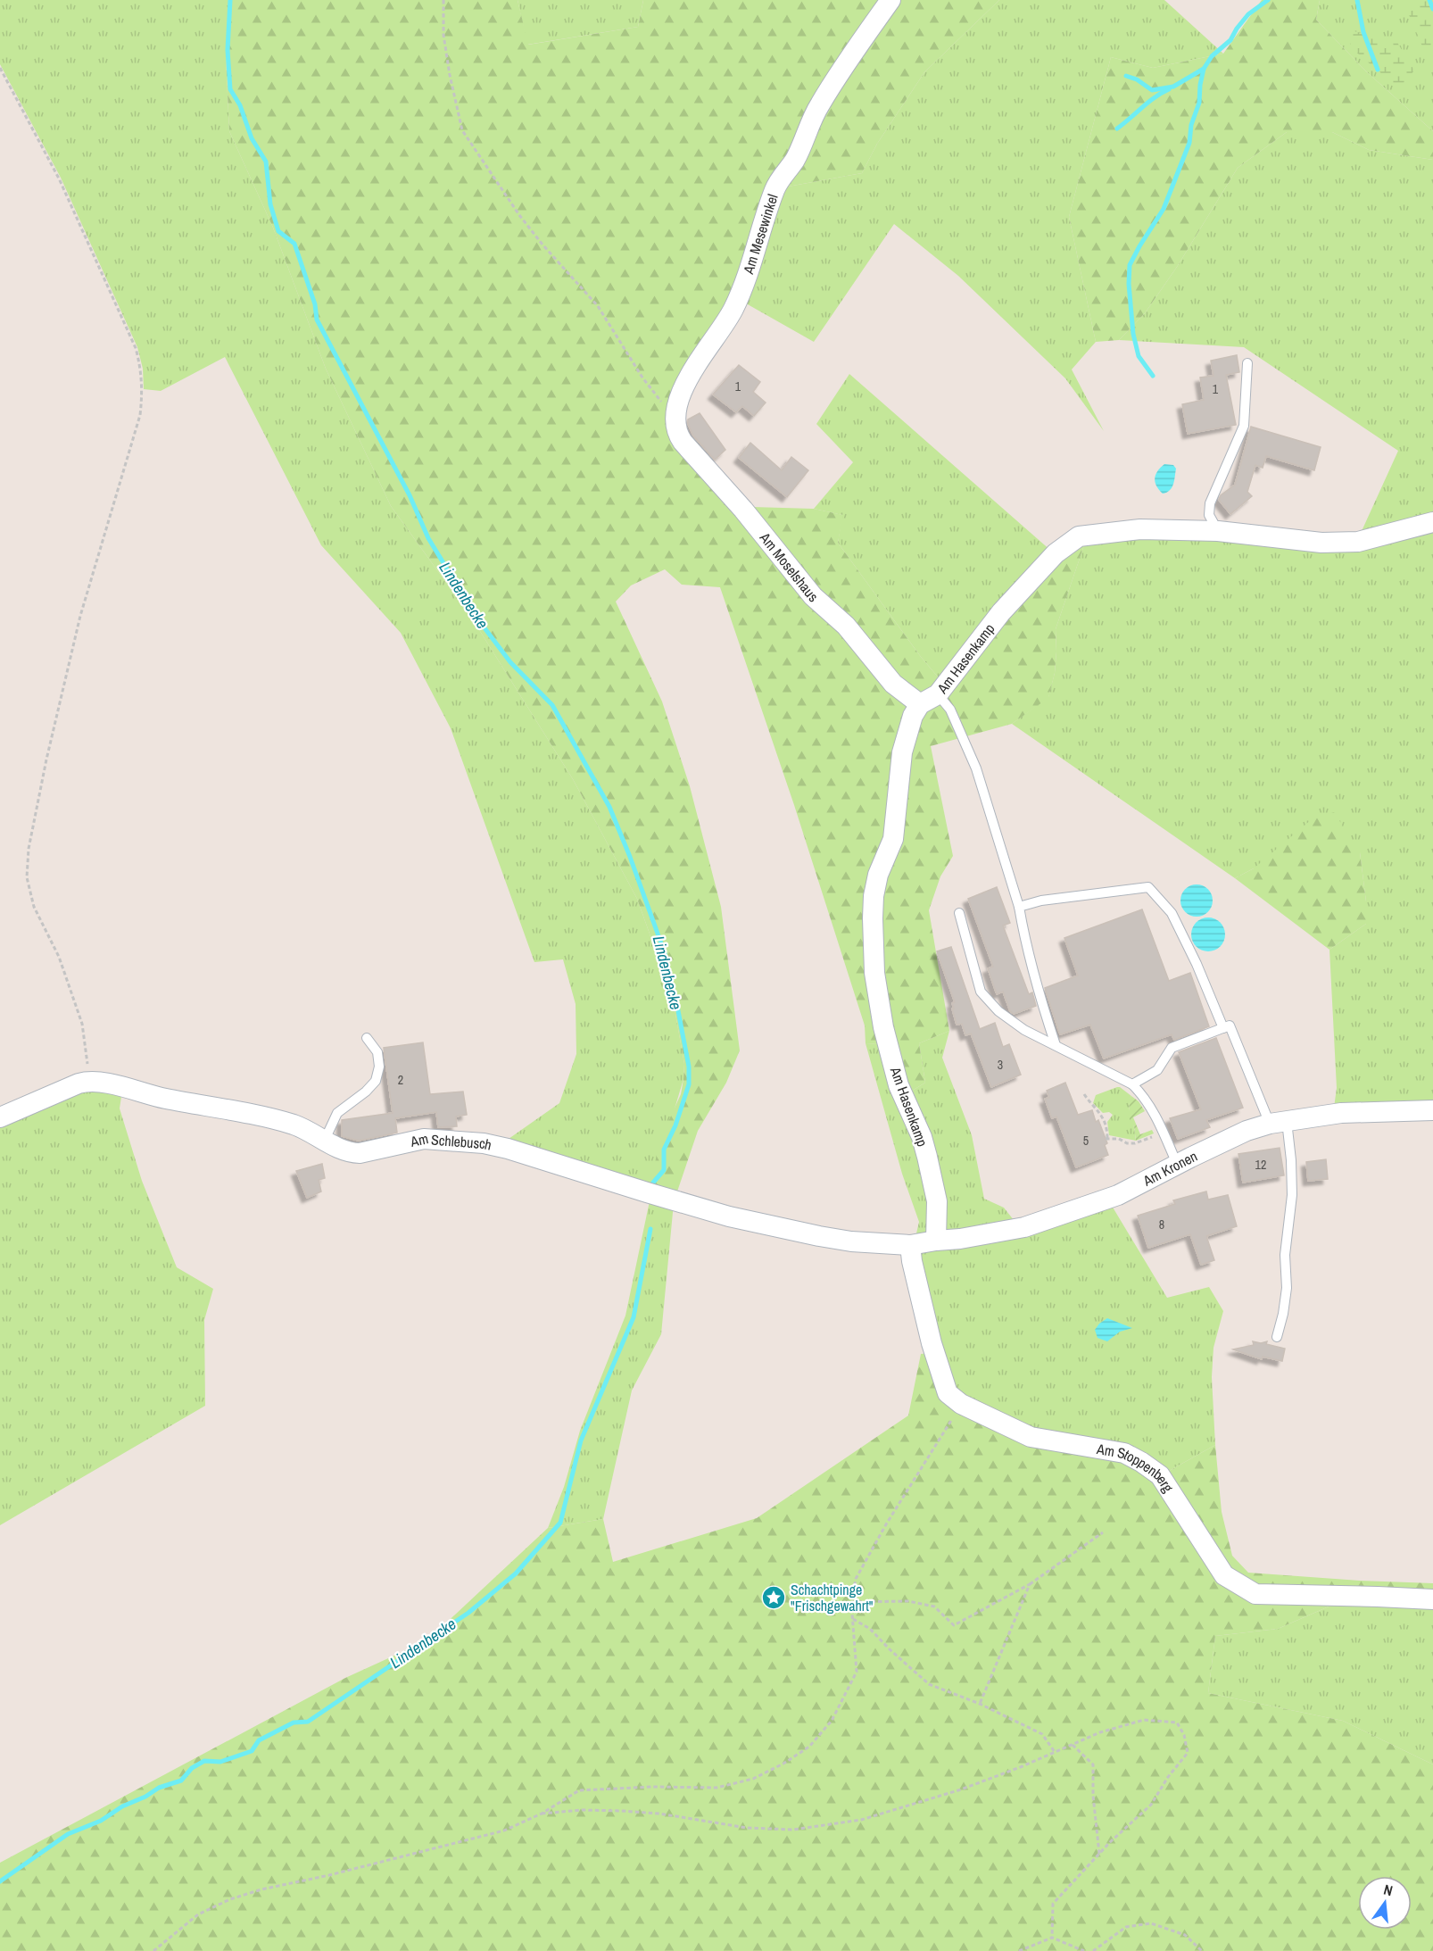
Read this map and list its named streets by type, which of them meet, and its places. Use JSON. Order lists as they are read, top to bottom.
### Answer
{
  "streets": {
    "street": [
      "Am Mesewinkel",
      "Am Moselshaus",
      "Am Hasenkamp",
      "Am Schlebusch",
      "Am Kronen",
      "Am Stoppenberg"
    ]
  },
  "crossings": [
    ["Am Mesewinkel", "Am Moselshaus"],
    ["Am Moselshaus", "Am Hasenkamp"],
    ["Am Hasenkamp", "Am Kronen"],
    ["Am Schlebusch", "Am Kronen"],
    ["Am Schlebusch", "Am Stoppenberg"],
    ["Am Kronen", "Am Stoppenberg"]
  ],
  "water": ["Lindenbecke"],
  "places": {
    "place": ["Schachtpinge \"Frischgewahrt\""]
  },
  "house_numbers": [
    "1",
    "1",
    "3",
    "2",
    "5",
    "12",
    "8"
  ],
  "north": "top"
}
